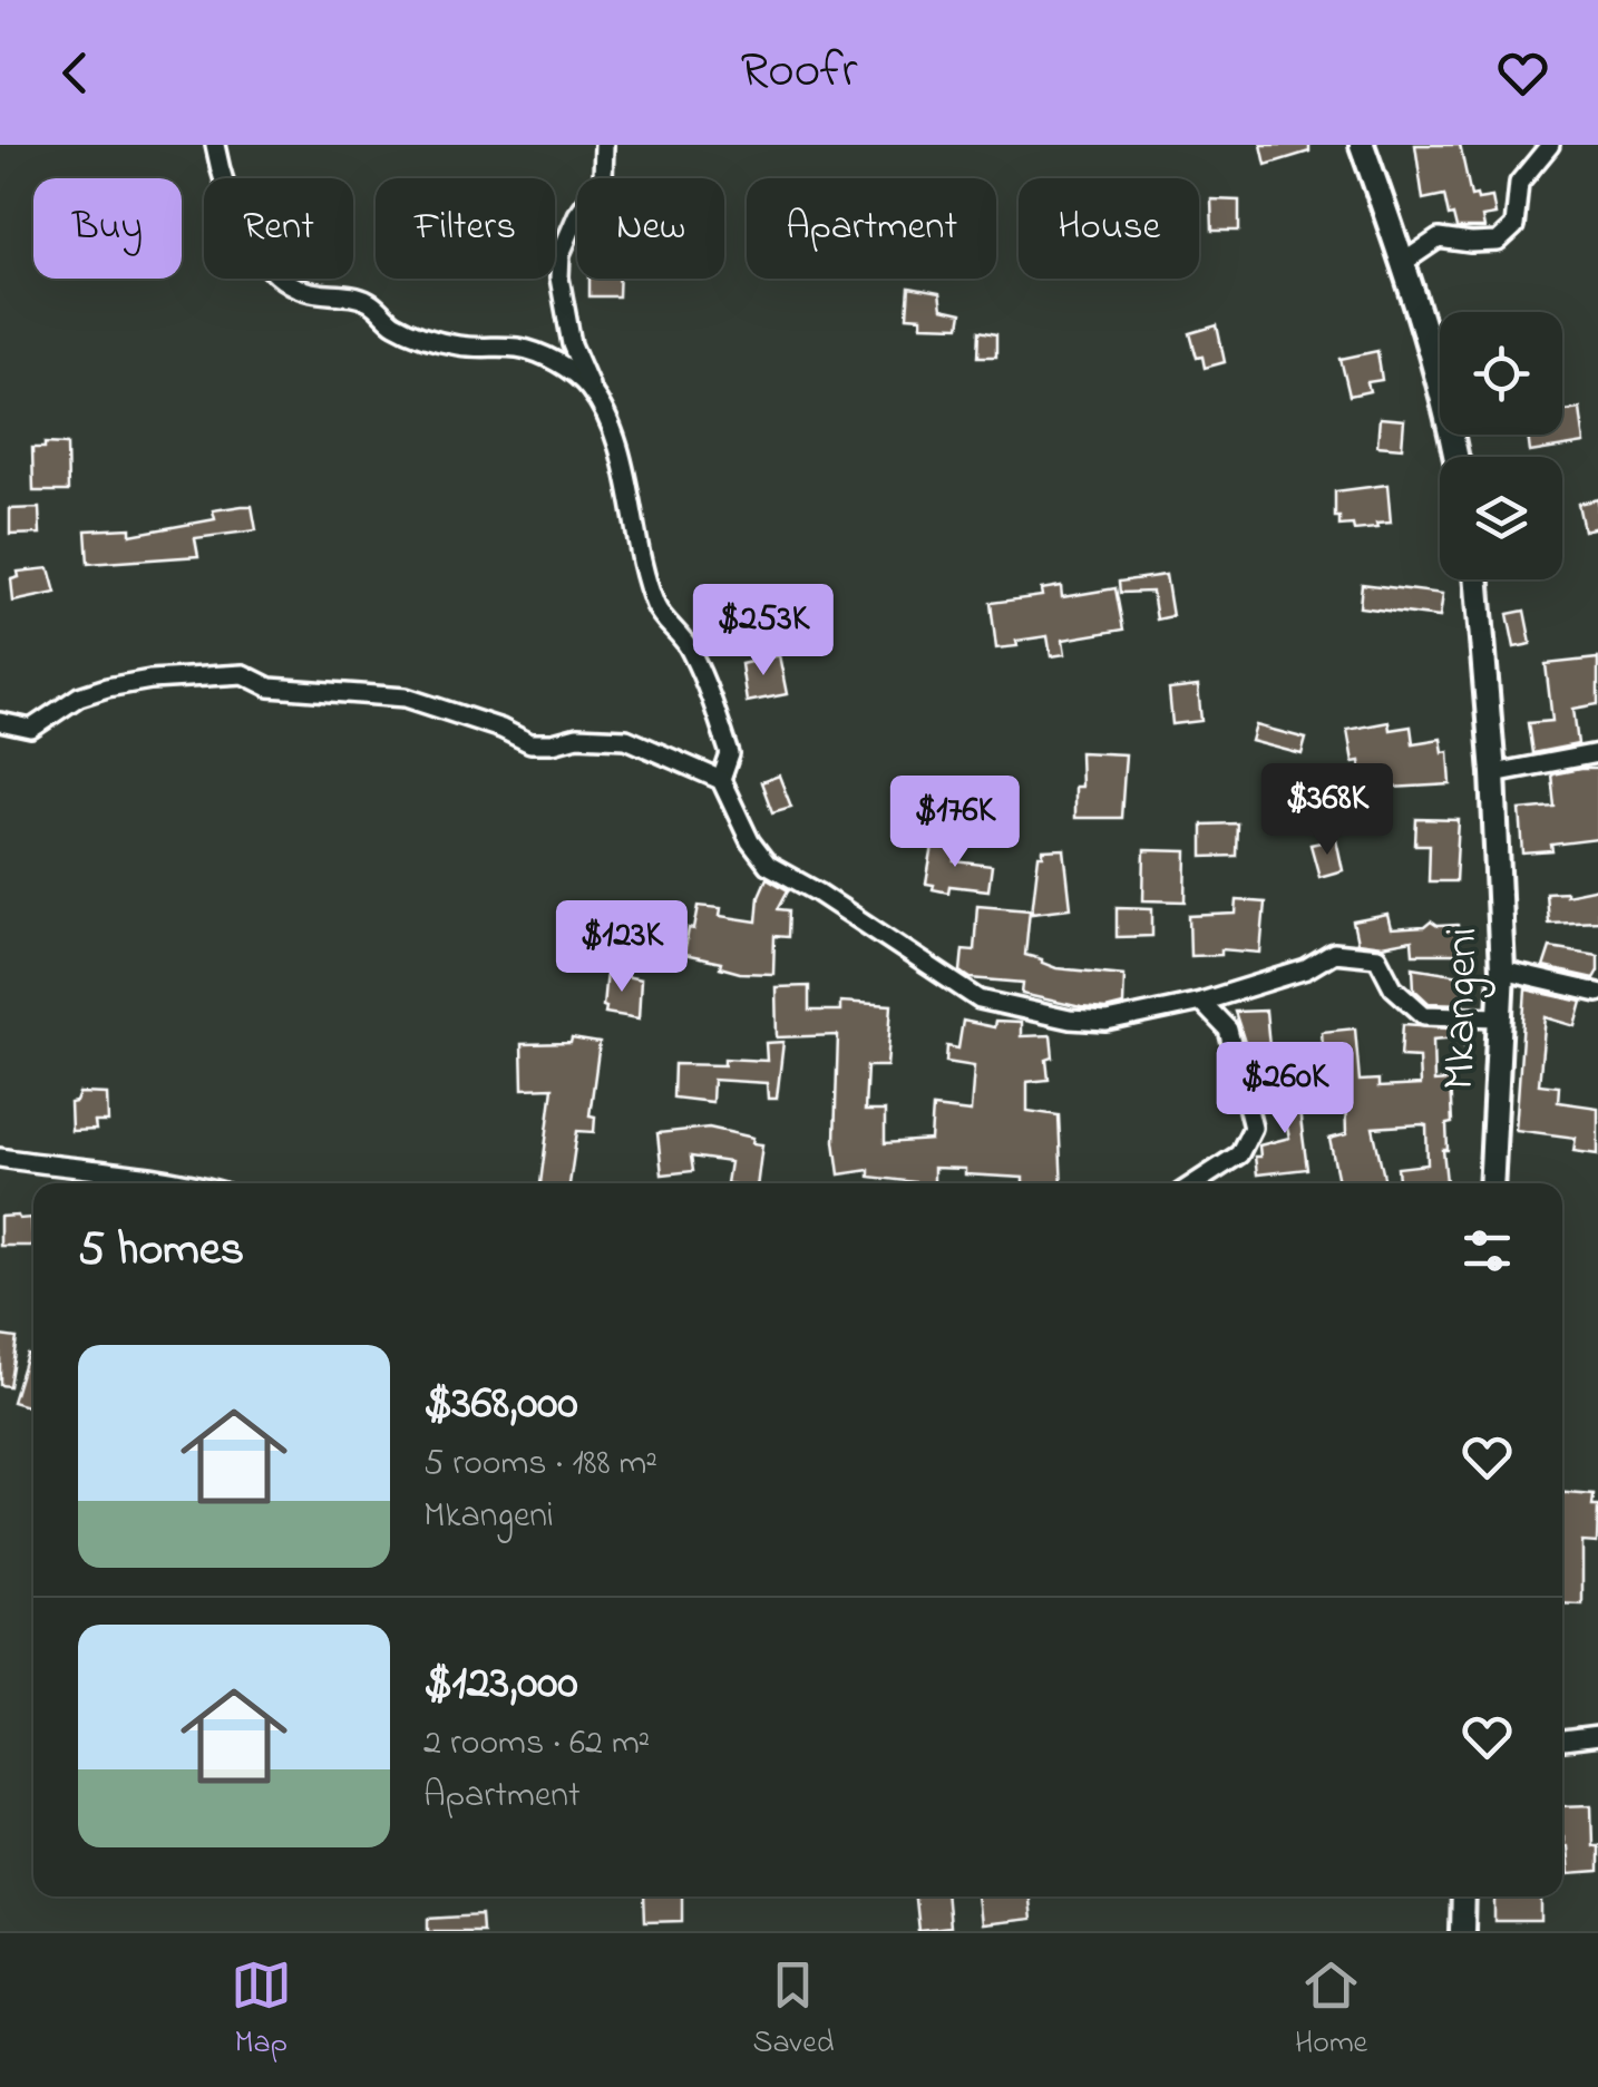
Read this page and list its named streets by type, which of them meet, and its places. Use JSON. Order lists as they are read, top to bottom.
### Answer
{
  "streets": {
    "street": ["Mkangeni"]
  },
  "page": {
    "header": "Roofr",
    "chip": [
      "Buy",
      "Rent",
      "Filters",
      "New",
      "Apartment",
      "House"
    ],
    "price": [
      "$253K",
      "$368K",
      "$176K",
      "$123K",
      "$260K"
    ],
    "heading": "5 homes",
    "list": [
      {
        "name": "$368,000",
        "note": "5 rooms · 188 m² · Mkangeni"
      },
      {
        "name": "$123,000",
        "note": "2 rooms · 62 m² · Apartment"
      }
    ],
    "tabs": ["Map", "Saved", "Home"]
  }
}
